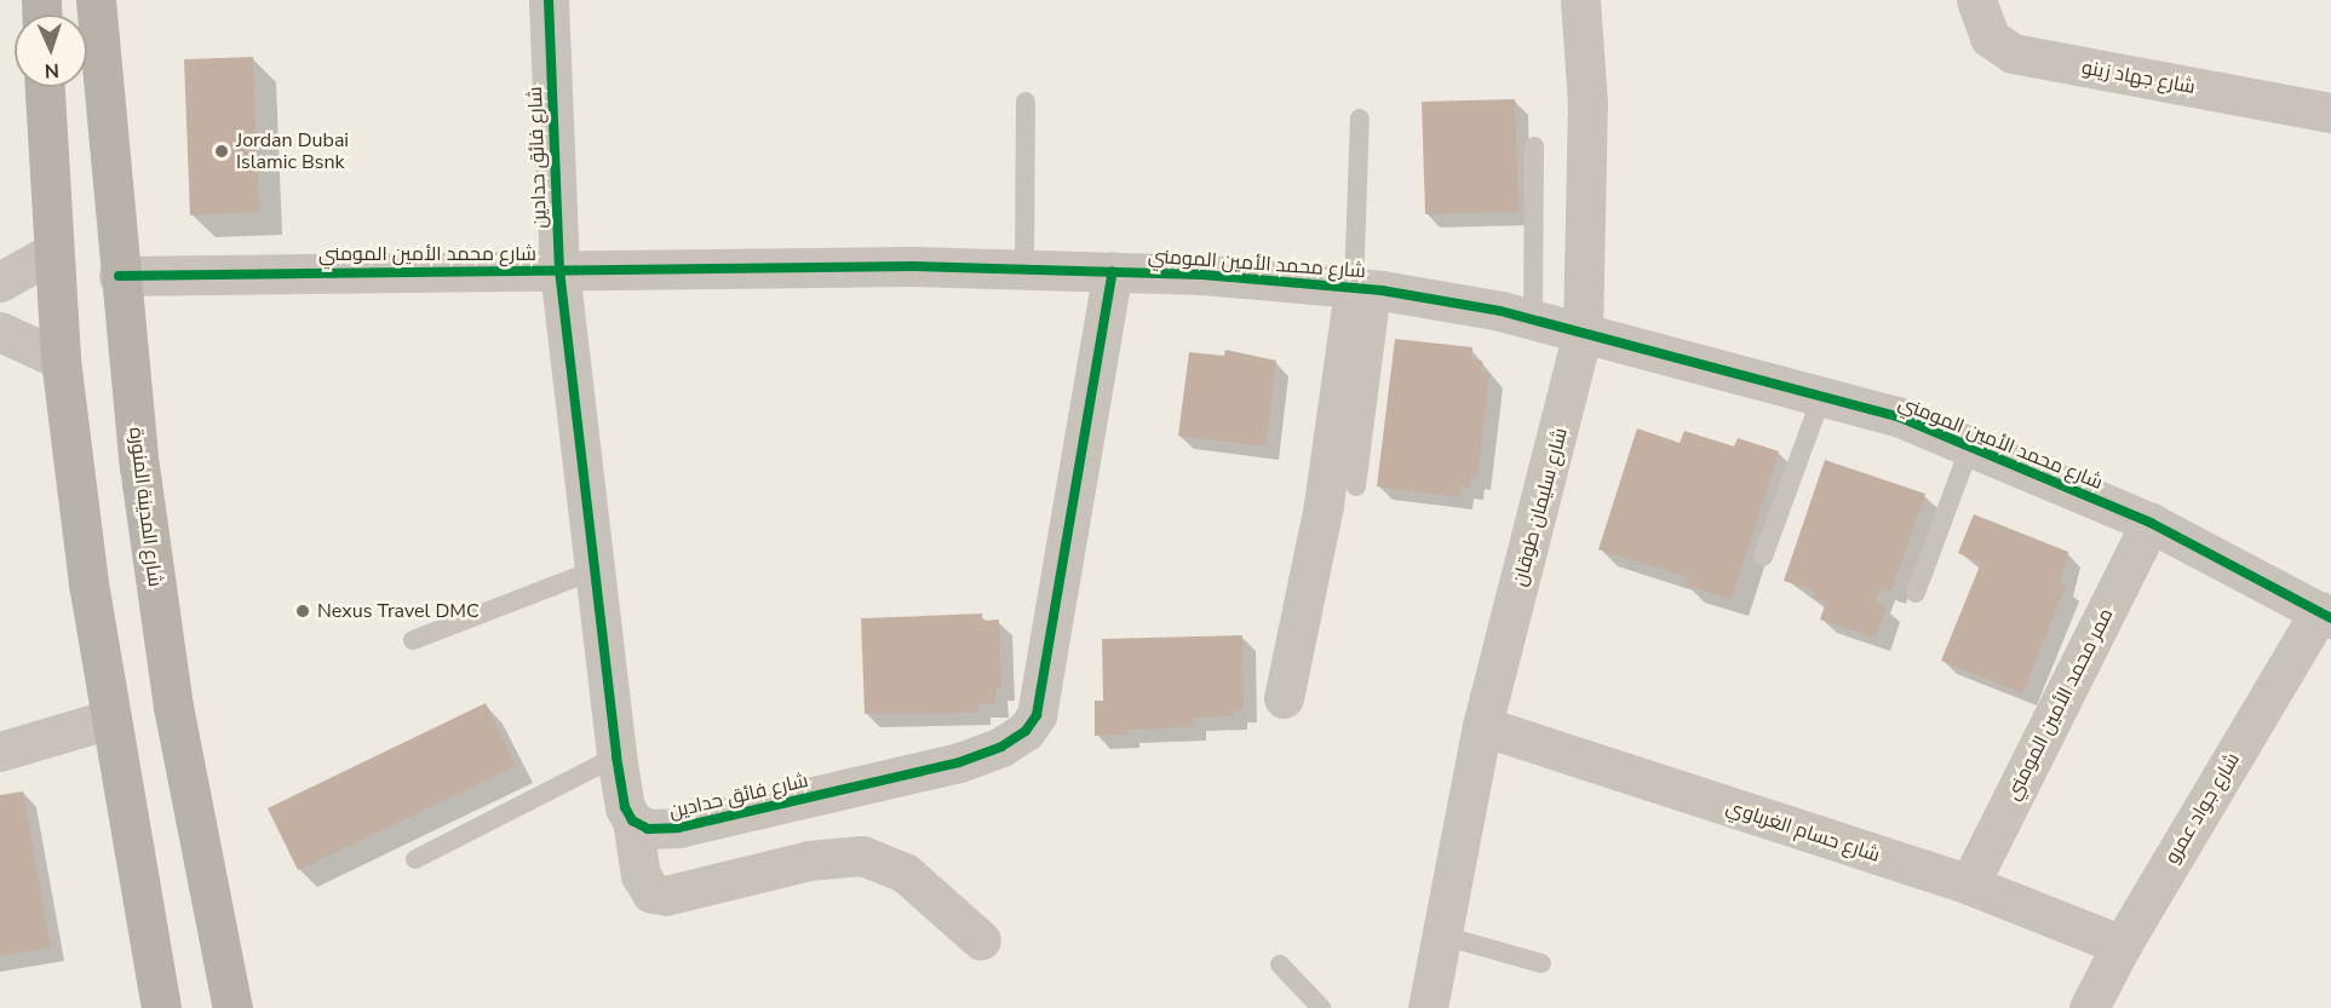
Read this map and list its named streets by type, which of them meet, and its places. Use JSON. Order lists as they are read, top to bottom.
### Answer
{
  "streets": {
    "main road": ["شارع المدينة المنورة"],
    "street": [
      "شارع جهاد زينو",
      "شارع فائق حدادين",
      "شارع محمد الأمين المومني",
      "شارع سليمان طوقان",
      "ممر محمد الأمين المومني",
      "شارع جواد عمرو",
      "شارع حسام الغرباوي"
    ]
  },
  "crossings": [
    ["شارع فائق حدادين", "شارع محمد الأمين المومني"],
    ["شارع محمد الأمين المومني", "شارع المدينة المنورة"],
    ["شارع محمد الأمين المومني", "شارع سليمان طوقان"],
    ["شارع محمد الأمين المومني", "ممر محمد الأمين المومني"],
    ["شارع محمد الأمين المومني", "شارع جواد عمرو"],
    ["شارع سليمان طوقان", "شارع حسام الغرباوي"],
    ["ممر محمد الأمين المومني", "شارع حسام الغرباوي"],
    ["شارع جواد عمرو", "شارع حسام الغرباوي"]
  ],
  "places": ["Jordan Dubai Islamic Bsnk", "Nexus Travel DMC"],
  "north": "bottom"
}
